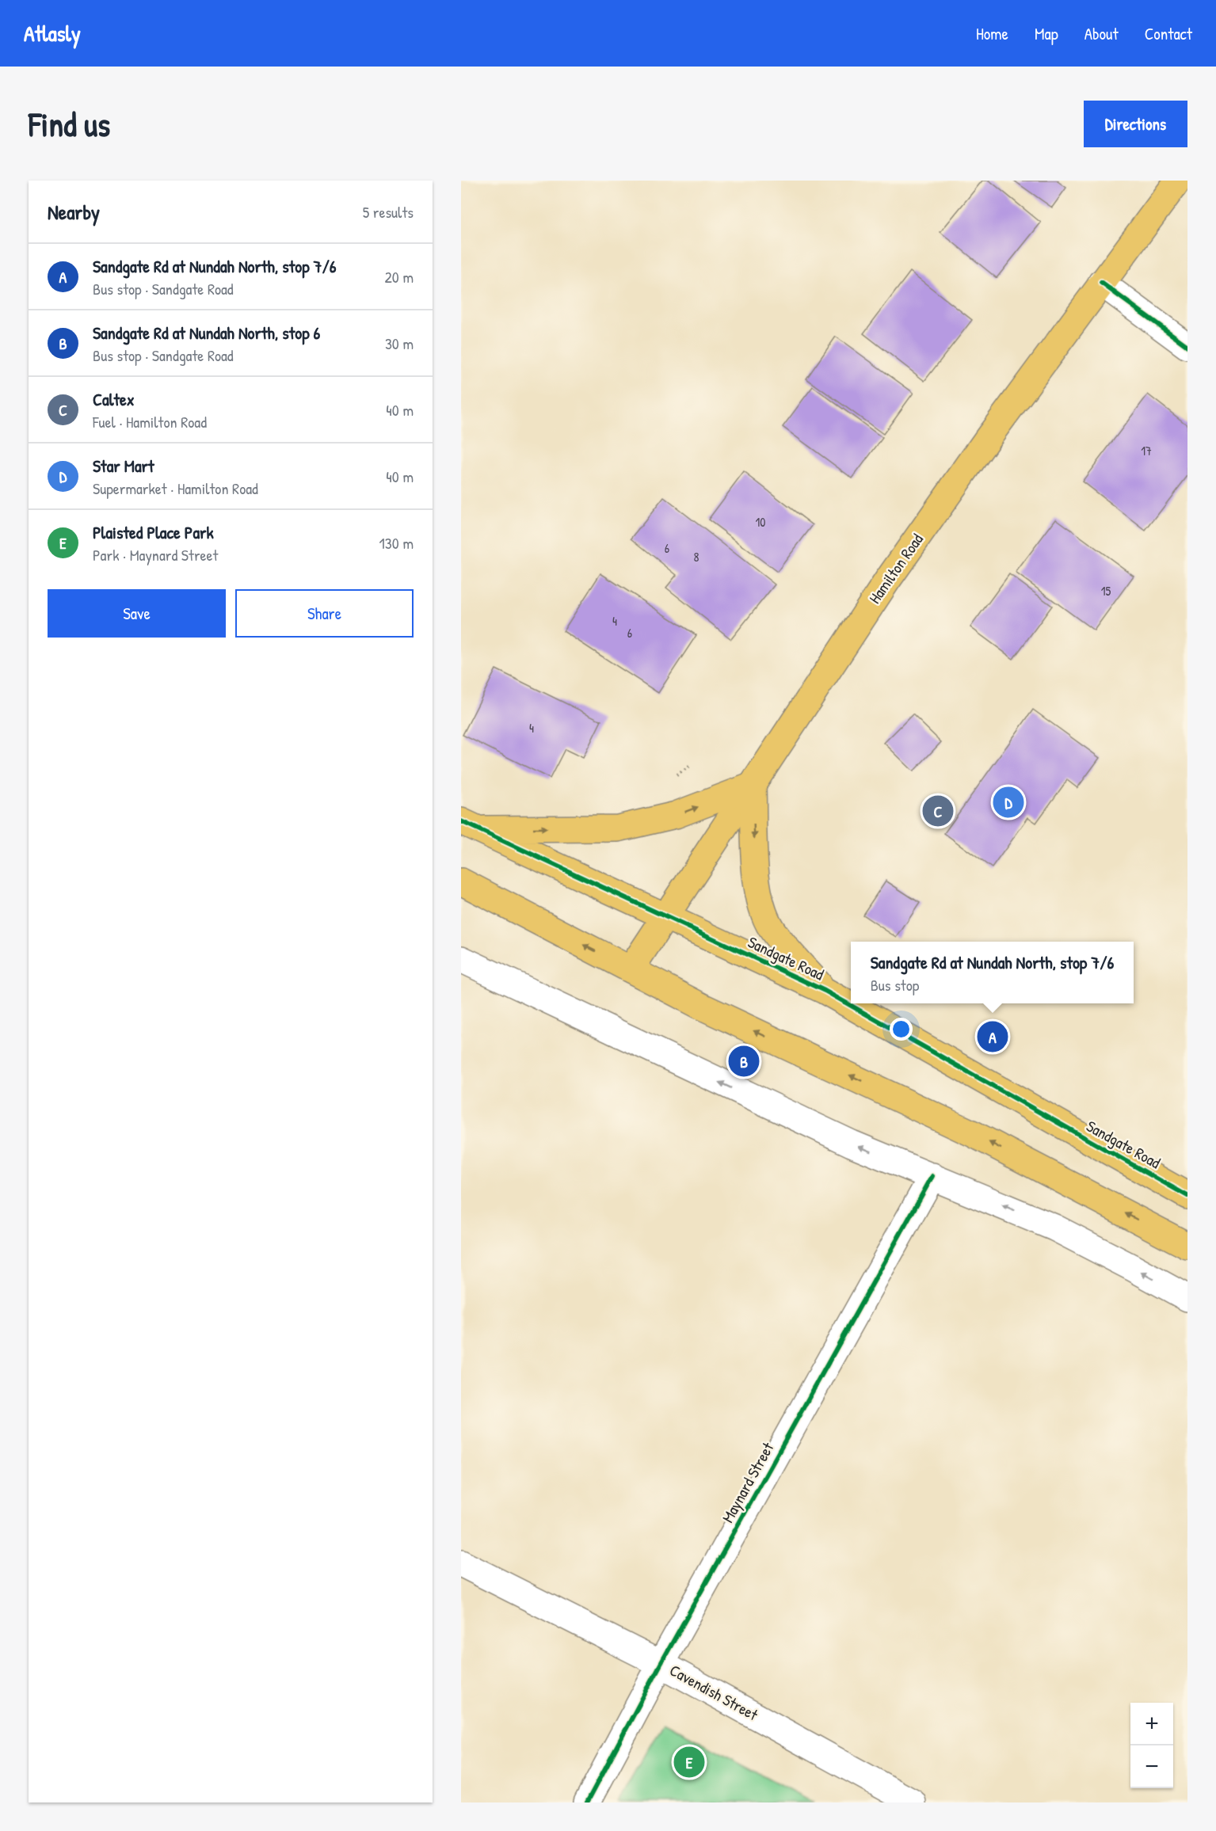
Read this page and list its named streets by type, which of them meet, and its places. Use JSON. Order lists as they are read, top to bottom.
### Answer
{
  "streets": {
    "main road": ["Hamilton Road", "Sandgate Road"],
    "street": ["Maynard Street", "Cavendish Street"]
  },
  "crossings": [
    ["Hamilton Road", "Sandgate Road"],
    ["Maynard Street", "Cavendish Street"]
  ],
  "house_numbers": [
    "17",
    "10",
    "6",
    "8",
    "15",
    "4",
    "6",
    "4"
  ],
  "page": {
    "header": "Atlasly",
    "nav": [
      "Home",
      "Map",
      "About",
      "Contact"
    ],
    "buttons": [
      "Directions",
      ["Save", "Share"]
    ],
    "title": "Find us",
    "heading": ["Nearby", "5 results"],
    "list": [
      {
        "mark": "A",
        "name": "Sandgate Rd at Nundah North, stop 7/6",
        "note": "Bus stop · Sandgate Road",
        "value": "20 m"
      },
      {
        "mark": "B",
        "name": "Sandgate Rd at Nundah North, stop 6",
        "note": "Bus stop · Sandgate Road",
        "value": "30 m"
      },
      {
        "mark": "C",
        "name": "Caltex",
        "note": "Fuel · Hamilton Road",
        "value": "40 m"
      },
      {
        "mark": "D",
        "name": "Star Mart",
        "note": "Supermarket · Hamilton Road",
        "value": "40 m"
      },
      {
        "mark": "E",
        "name": "Plaisted Place Park",
        "note": "Park · Maynard Street",
        "value": "130 m"
      }
    ],
    "pins": [
      "D",
      "C",
      "A",
      "B",
      "E"
    ],
    "popup": ["Sandgate Rd at Nundah North, stop 7/6", "Bus stop"],
    "map_buttons": ["+", "−"]
  }
}
